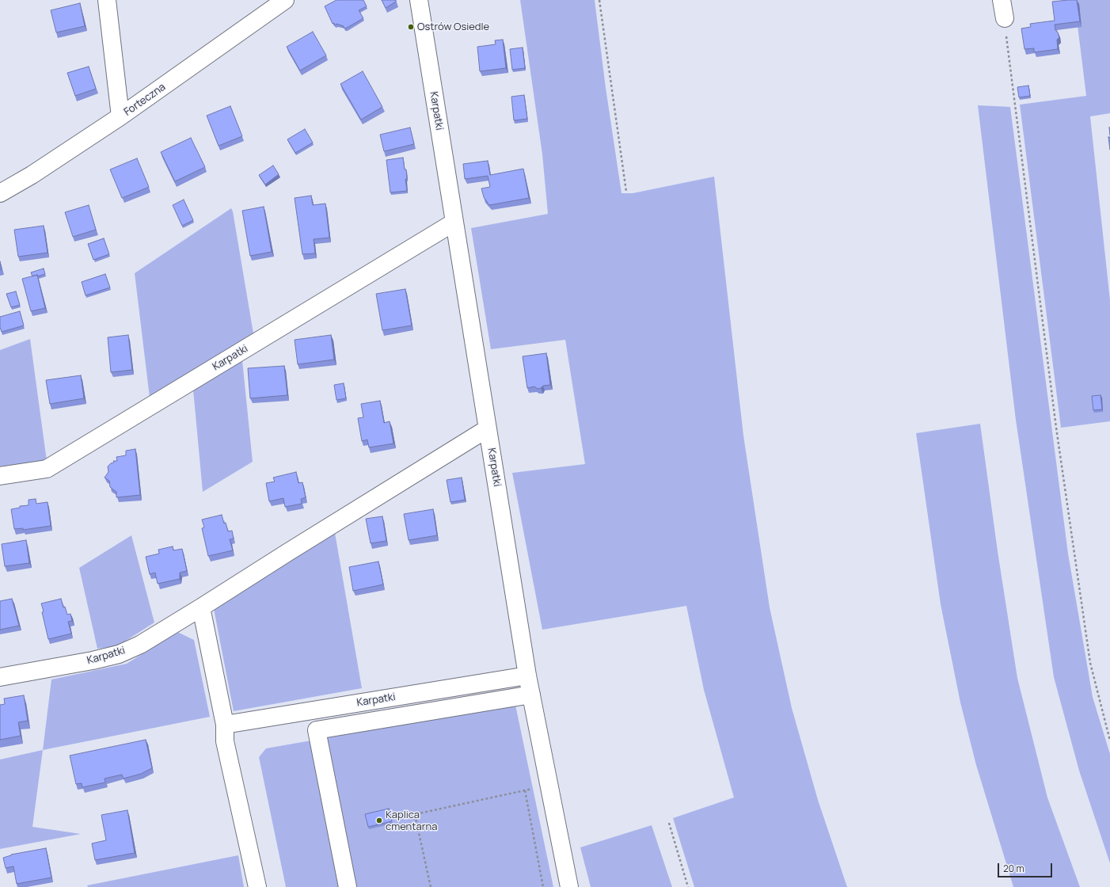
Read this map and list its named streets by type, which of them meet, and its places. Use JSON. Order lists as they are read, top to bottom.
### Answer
{
  "streets": {
    "street": ["Forteczna", "Karpatki"]
  },
  "places": ["Ostrów Osiedle", "Kaplica cmentarna"],
  "scale_bar": "20 m"
}
